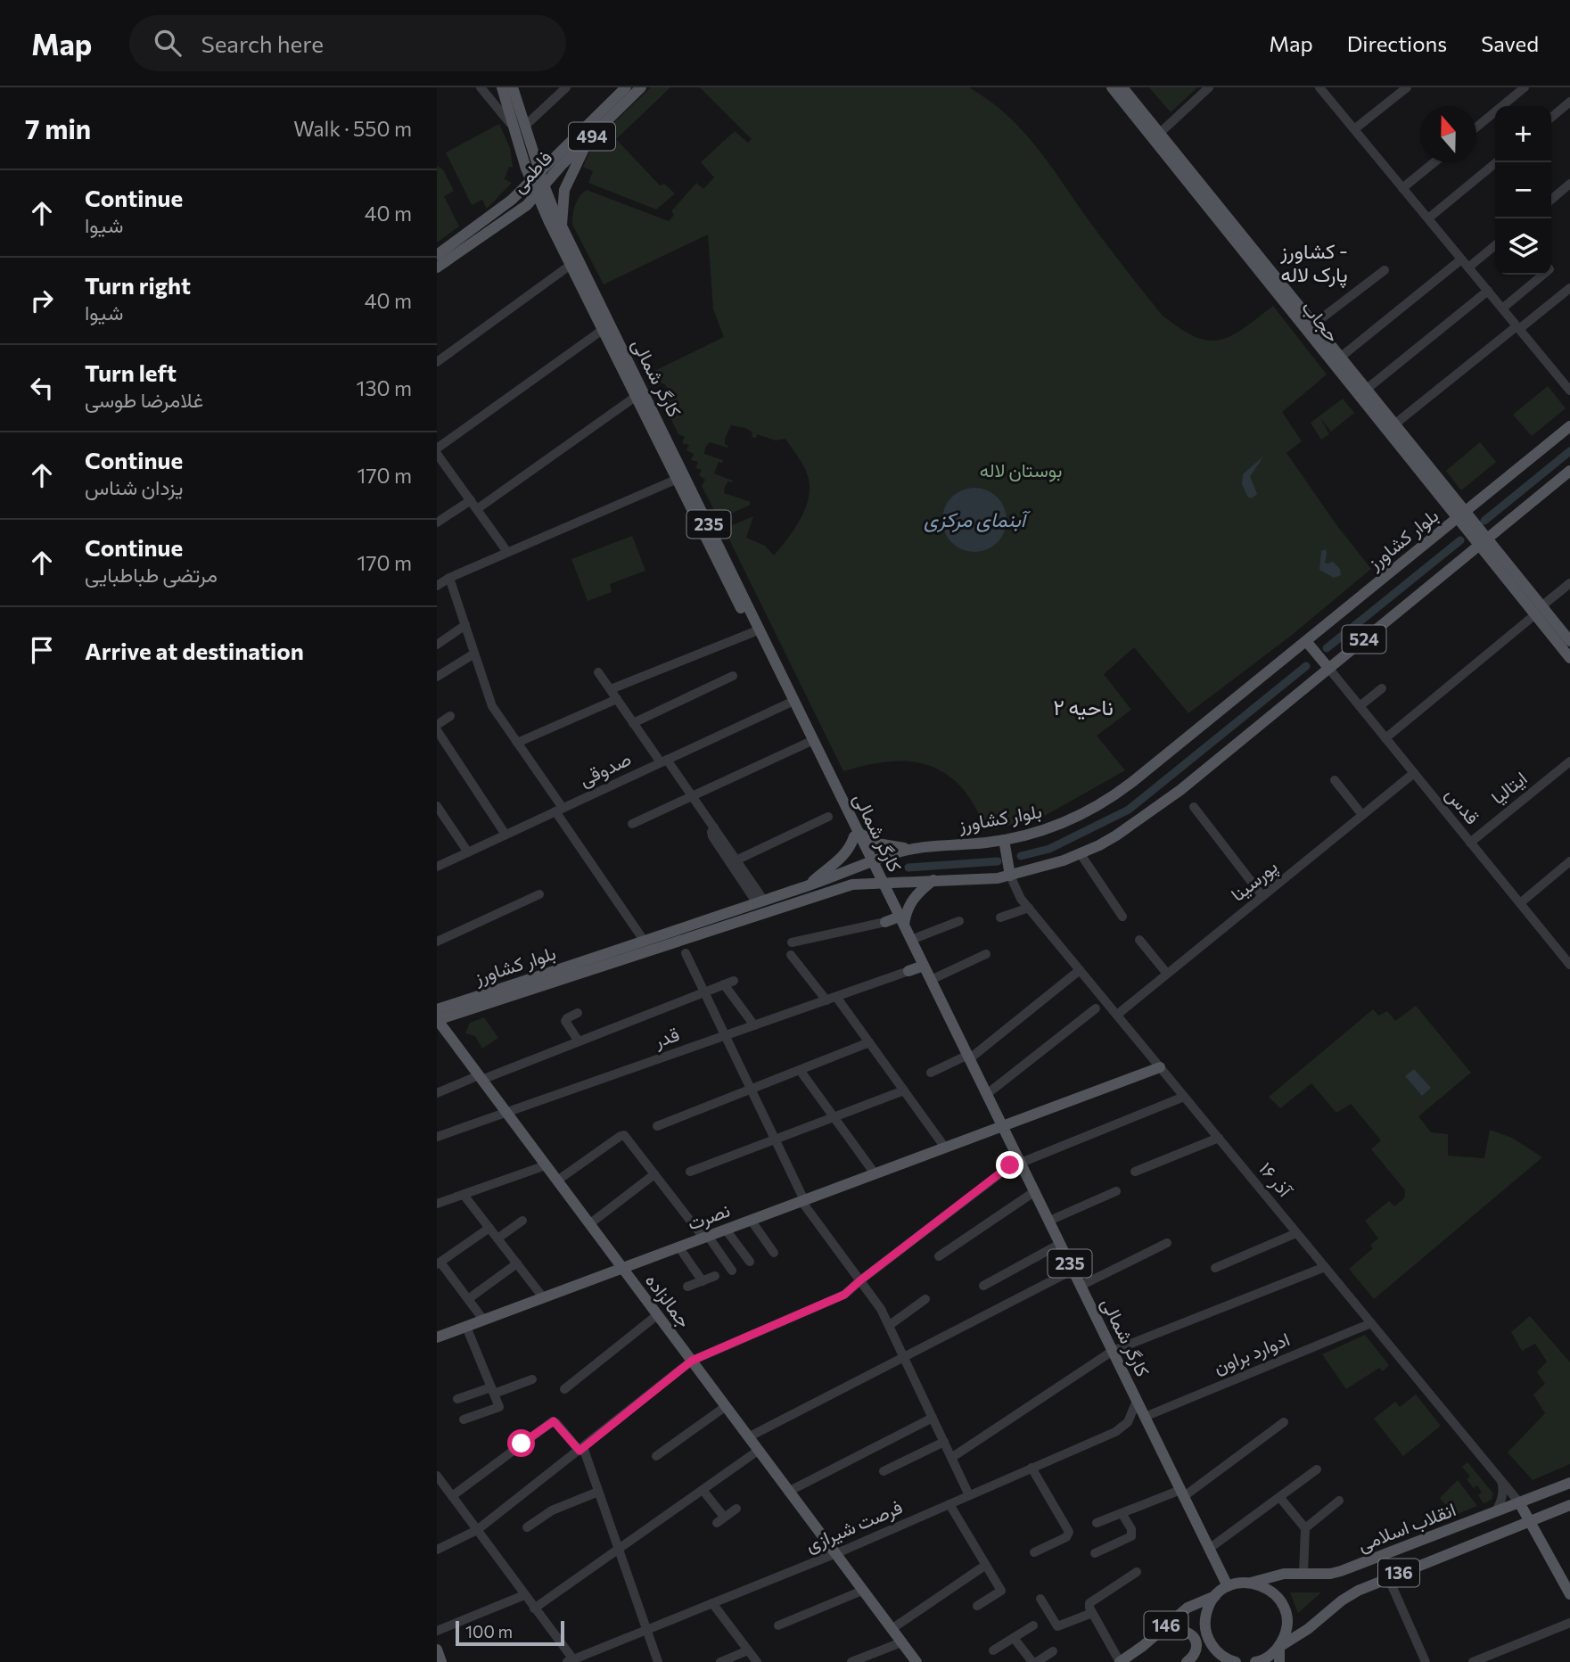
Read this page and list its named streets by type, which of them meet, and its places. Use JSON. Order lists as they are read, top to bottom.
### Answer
{
  "streets": {
    "main road": [
      "494",
      "فاطمی",
      "حجاب",
      "کارگر شمالی",
      "235",
      "بلوار کشاورز",
      "524",
      "نصرت",
      "جمالزاده",
      "انقلاب اسلامی",
      "136",
      "146"
    ],
    "street": [
      "صدوقی",
      "ایتالیا",
      "قدس",
      "پورسینا",
      "قدر",
      "۱۶ آذر",
      "ادوارد براون",
      "فرصت شیرازی"
    ]
  },
  "crossings": [
    ["حجاب", "بلوار کشاورز"],
    ["کارگر شمالی", "بلوار کشاورز"],
    ["کارگر شمالی", "صدوقی"],
    ["کارگر شمالی", "نصرت"],
    ["کارگر شمالی", "ادوارد براون"],
    ["کارگر شمالی", "فرصت شیرازی"],
    ["کارگر شمالی", "انقلاب اسلامی"],
    ["بلوار کشاورز", "قدس"],
    ["بلوار کشاورز", "۱۶ آذر"],
    ["بلوار کشاورز", "جمالزاده"],
    ["ایتالیا", "قدس"],
    ["قدس", "پورسینا"],
    ["پورسینا", "۱۶ آذر"],
    ["قدر", "جمالزاده"],
    ["۱۶ آذر", "نصرت"],
    ["۱۶ آذر", "ادوارد براون"],
    ["۱۶ آذر", "انقلاب اسلامی"],
    ["نصرت", "جمالزاده"],
    ["جمالزاده", "فرصت شیرازی"]
  ],
  "districts": ["کشاورز - پارک لاله", "ناحیه ۲"],
  "water": ["آبنمای مرکزی"],
  "parks": ["بوستان لاله"],
  "scale_bar": "100 m",
  "north": "top",
  "page": {
    "header": "Map",
    "search": "Search here",
    "nav": ["Map", "Directions", "Saved"],
    "heading": ["7 min", "Walk · 550 m"],
    "map_buttons": ["+", "−"],
    "list": [
      ["Continue", "شیوا", "40 m"],
      ["Turn right", "شیوا", "40 m"],
      ["Turn left", "غلامرضا طوسی", "130 m"],
      ["Continue", "یزدان شناس", "170 m"],
      ["Continue", "مرتضی طباطبایی", "170 m"],
      "Arrive at destination"
    ],
    "scale": "100 m"
  }
}
